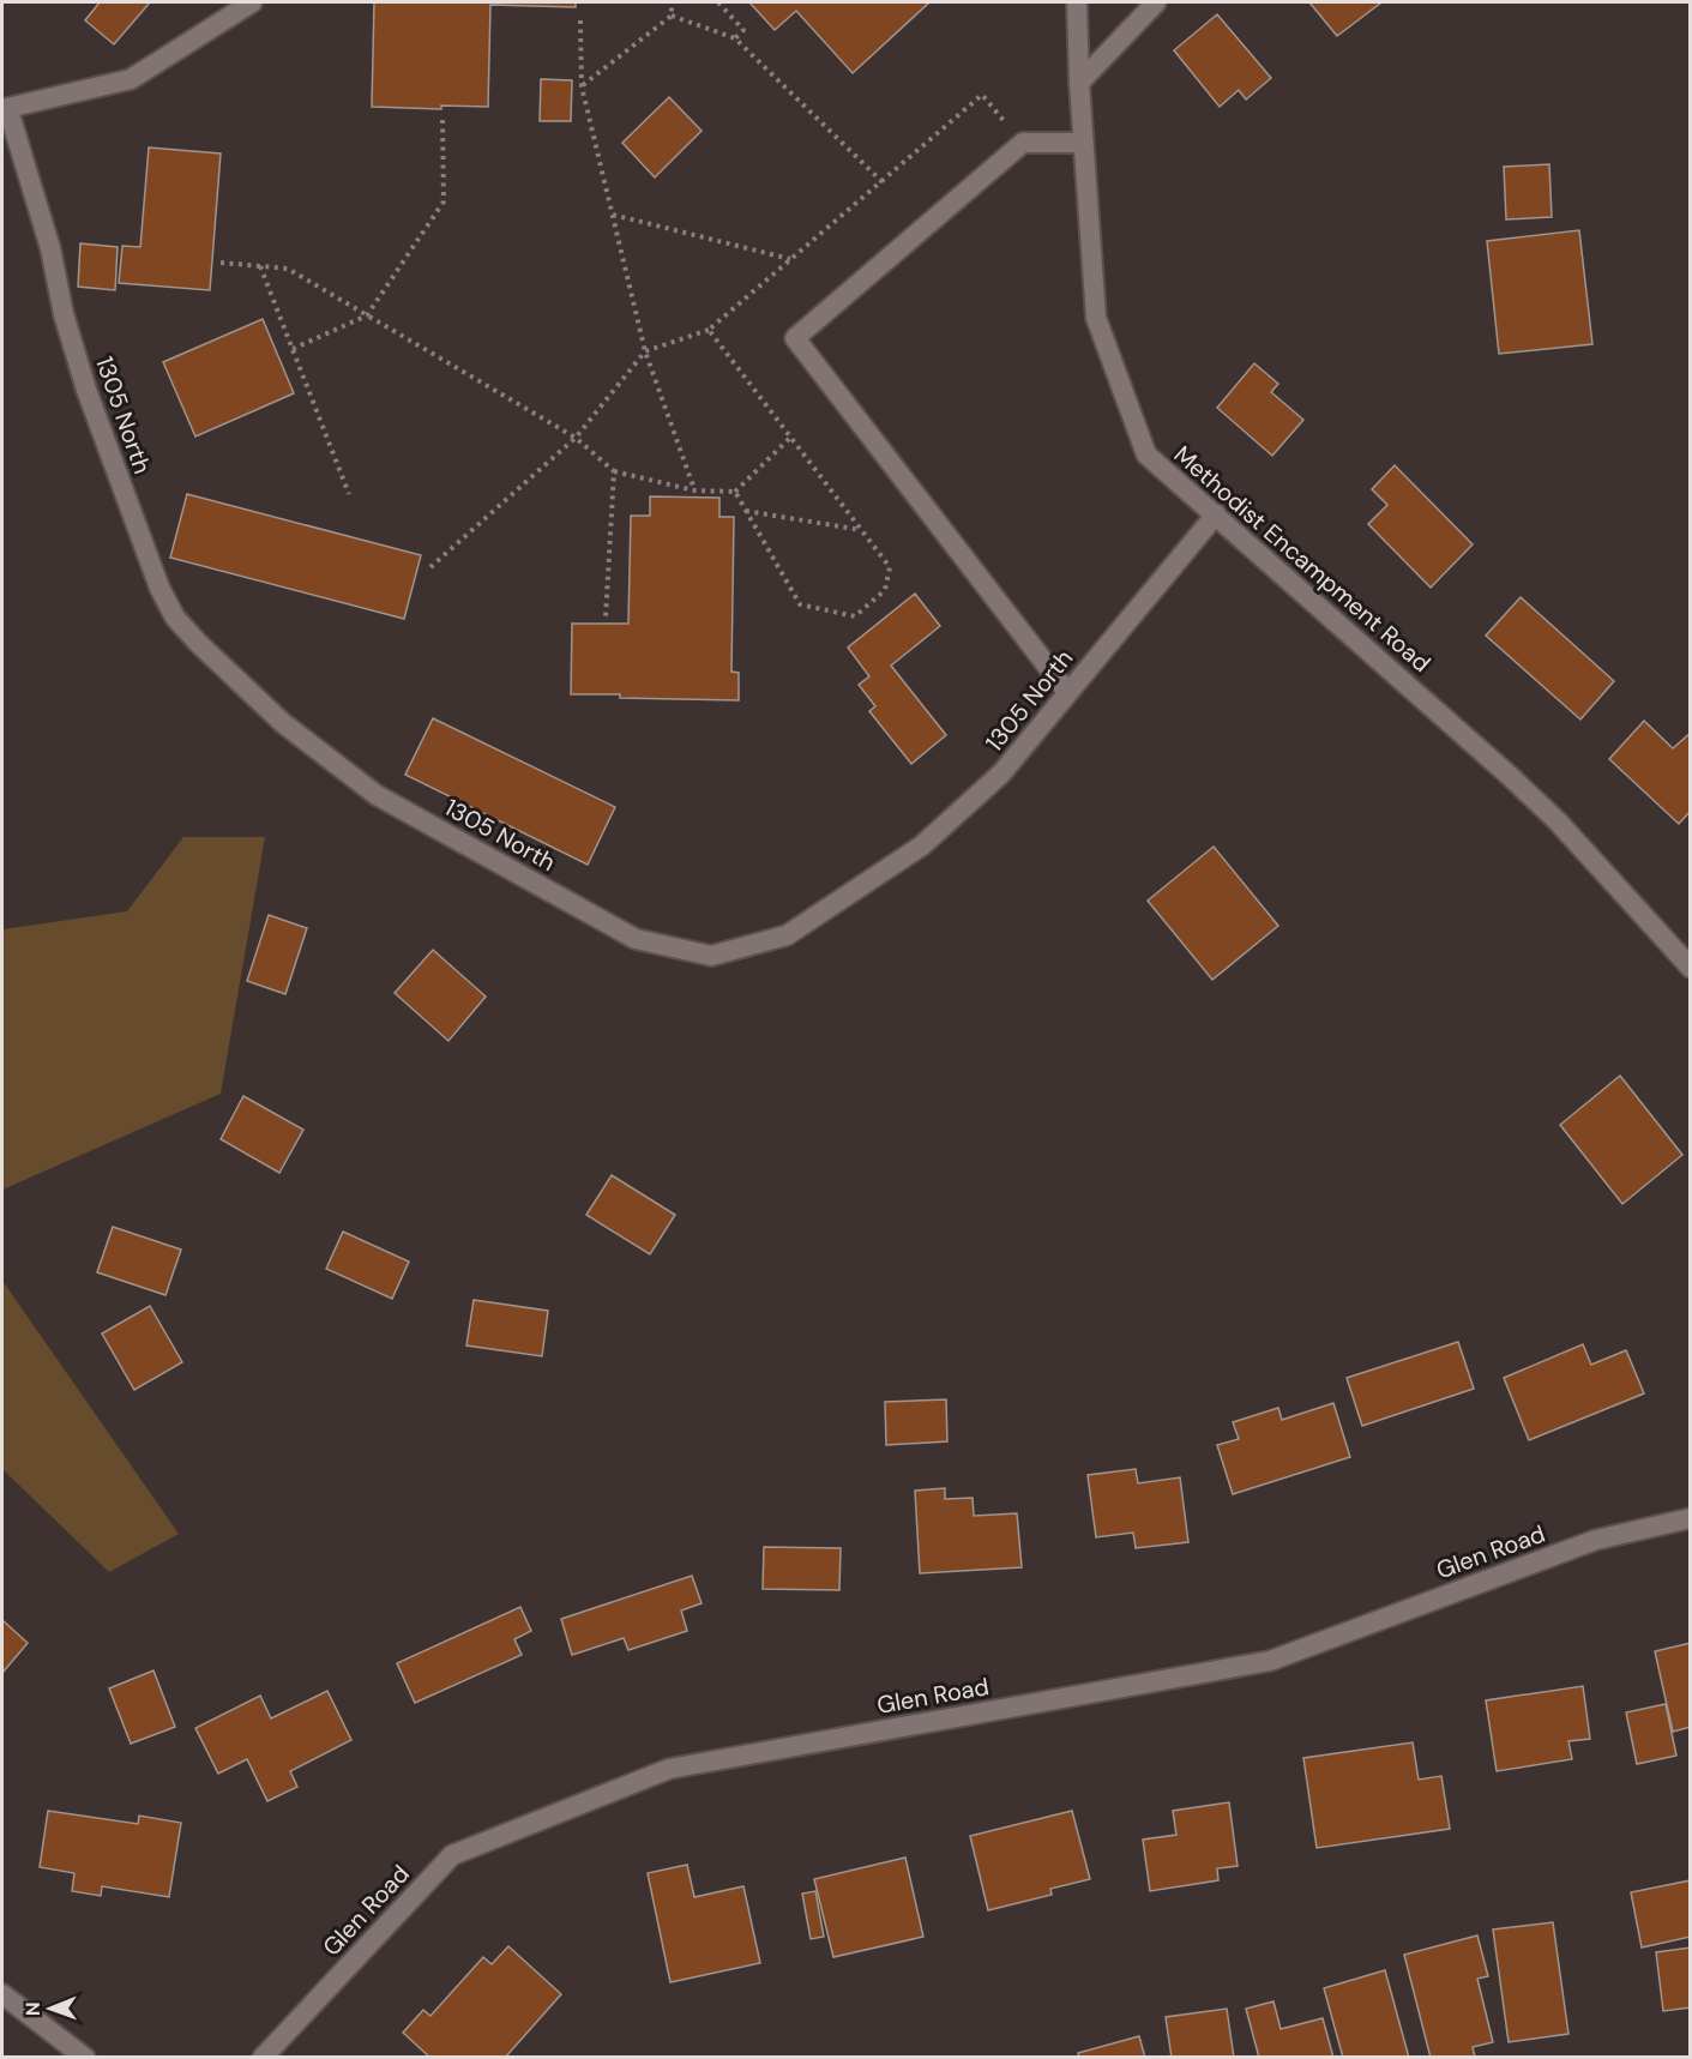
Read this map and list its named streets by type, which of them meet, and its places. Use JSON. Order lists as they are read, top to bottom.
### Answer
{
  "streets": {
    "street": ["1305 North", "Methodist Encampment Road", "Glen Road"]
  },
  "crossings": [
    ["1305 North", "Methodist Encampment Road"]
  ],
  "north": "left"
}
